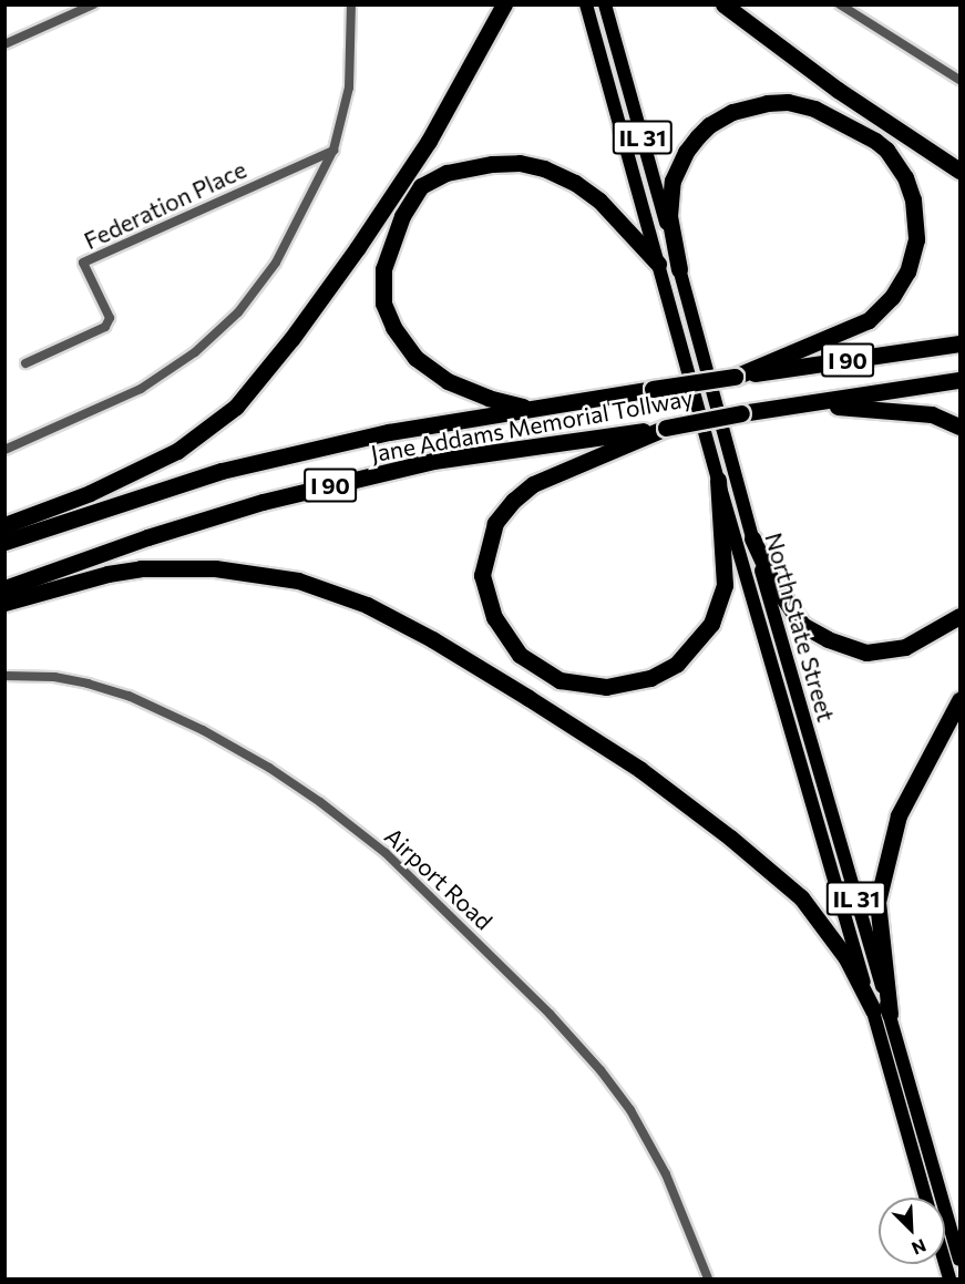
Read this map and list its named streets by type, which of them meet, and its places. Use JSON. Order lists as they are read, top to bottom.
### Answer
{
  "streets": {
    "highway": ["I 90", "Jane Addams Memorial Tollway"],
    "main road": ["IL 31", "North State Street"],
    "street": ["Federation Place", "Airport Road"]
  },
  "north": "bottom right"
}
